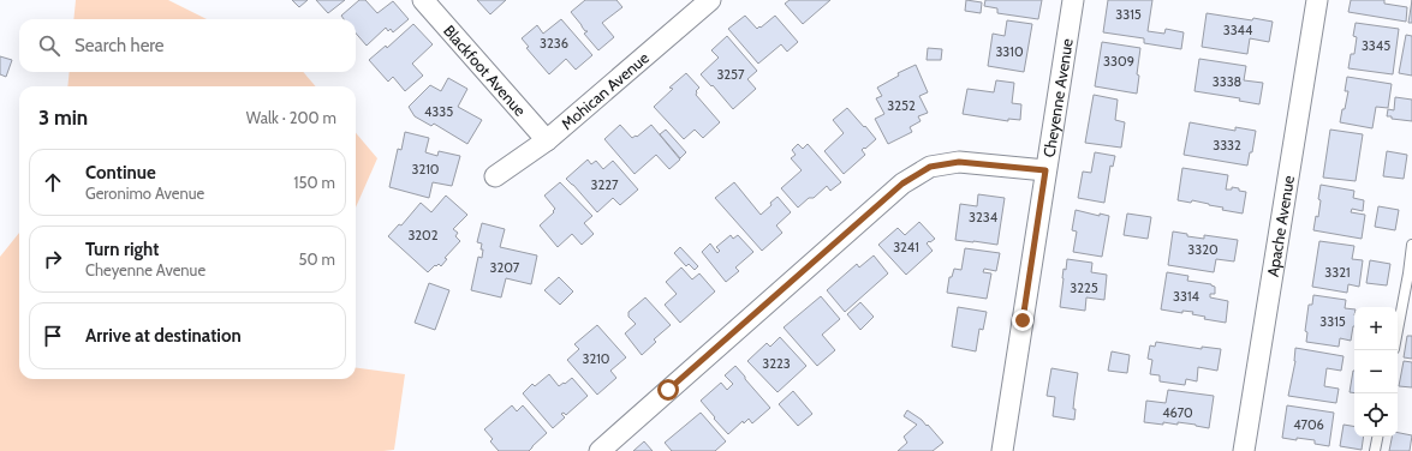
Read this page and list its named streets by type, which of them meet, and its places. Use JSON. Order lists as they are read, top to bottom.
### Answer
{
  "streets": {
    "street": [
      "Blackfoot Avenue",
      "Mohican Avenue",
      "Cheyenne Avenue",
      "Apache Avenue"
    ]
  },
  "crossings": [
    ["Blackfoot Avenue", "Mohican Avenue"]
  ],
  "house_numbers": [
    "3315",
    "3344",
    "3236",
    "3345",
    "3310",
    "3309",
    "3257",
    "3338",
    "3252",
    "4335",
    "3332",
    "3210",
    "3227",
    "3234",
    "3202",
    "3241",
    "3320",
    "3207",
    "3321",
    "3225",
    "3314",
    "3315",
    "3210",
    "3223",
    "4670",
    "4706"
  ],
  "page": {
    "search": "Search here",
    "heading": ["3 min", "Walk · 200 m"],
    "list": [
      ["Continue", "Geronimo Avenue", "150 m"],
      ["Turn right", "Cheyenne Avenue", "50 m"],
      "Arrive at destination"
    ],
    "map_buttons": ["+", "−"]
  }
}
